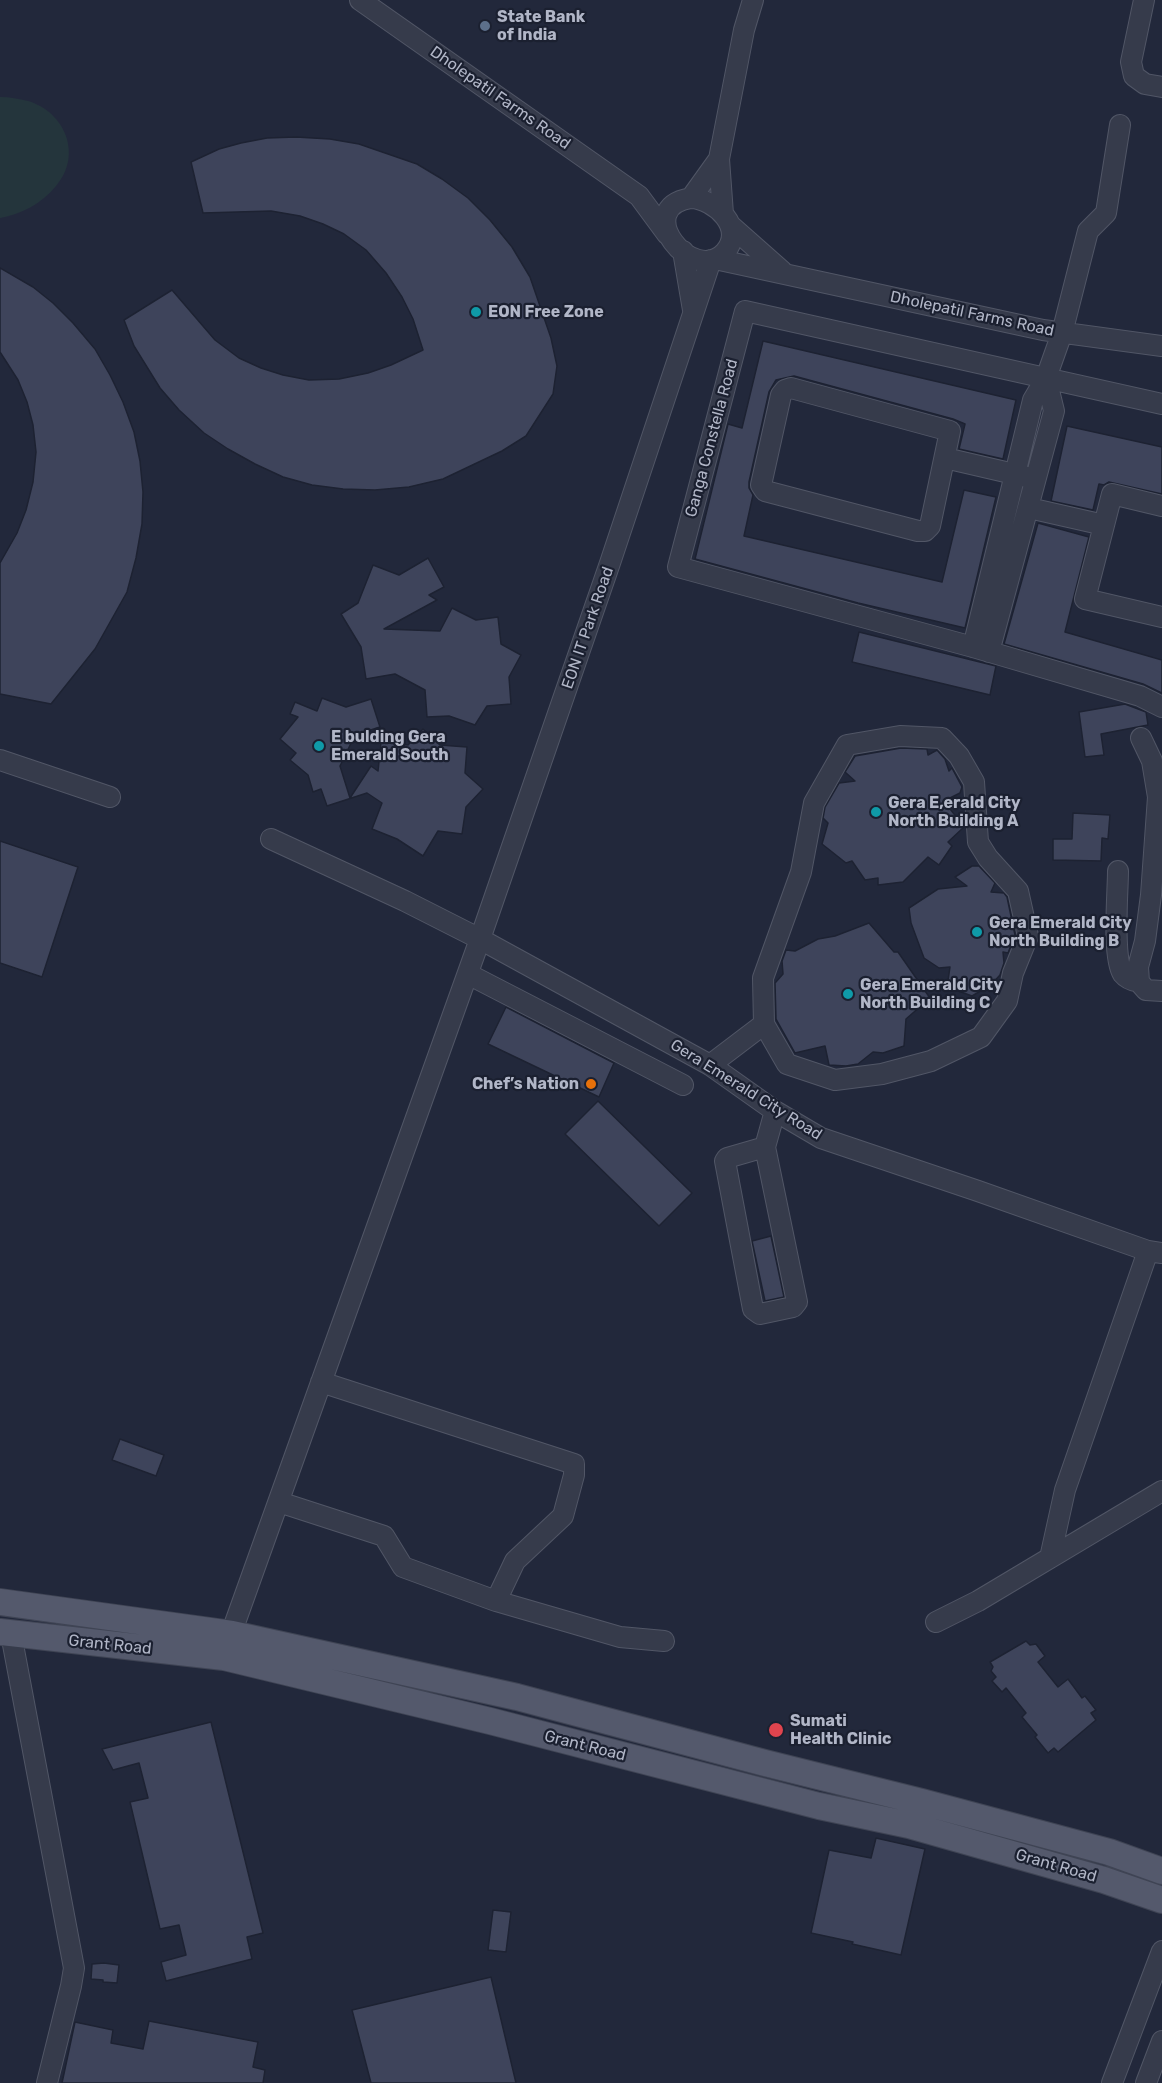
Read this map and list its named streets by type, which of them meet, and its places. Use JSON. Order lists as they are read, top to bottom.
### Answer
{
  "streets": {
    "main road": ["Grant Road"],
    "street": [
      "Dholepatil Farms Road",
      "Ganga Constella Road",
      "EON IT Park Road",
      "Gera Emerald City Road"
    ]
  },
  "crossings": [
    ["Dholepatil Farms Road", "EON IT Park Road"],
    ["EON IT Park Road", "Gera Emerald City Road"],
    ["EON IT Park Road", "Grant Road"]
  ],
  "places": [
    "State Bank of India",
    "EON Free Zone",
    "E bulding Gera Emerald South",
    "Gera E,erald City North Building A",
    "Gera Emerald City North Building B",
    "Gera Emerald City North Building C",
    "Chef’s Nation",
    "Sumati Health Clinic"
  ]
}
